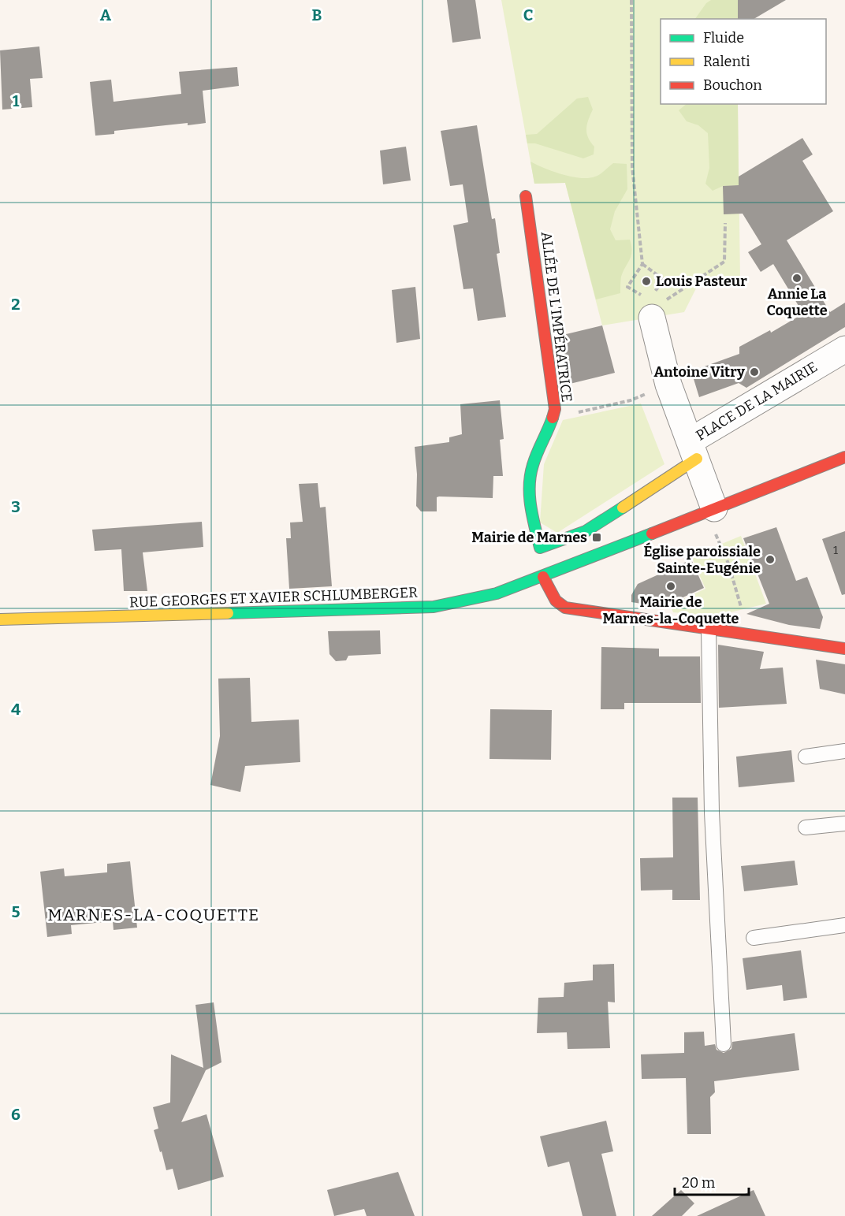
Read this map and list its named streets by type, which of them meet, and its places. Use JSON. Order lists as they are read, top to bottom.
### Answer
{
  "streets": {
    "main road": ["ALLÉE DE L'IMPÉRATRICE", "PLACE DE LA MAIRIE", "RUE GEORGES ET XAVIER SCHLUMBERGER"]
  },
  "crossings": [
    ["ALLÉE DE L'IMPÉRATRICE", "PLACE DE LA MAIRIE"]
  ],
  "districts": ["MARNES-LA-COQUETTE"],
  "places": {
    "other": [
      "Annie La Coquette",
      "Louis Pasteur",
      "Antoine Vitry",
      "Église paroissiale Sainte-Eugénie",
      "Mairie de Marnes-la-Coquette"
    ],
    "transit": ["Mairie de Marnes"]
  },
  "house_numbers": ["1"],
  "legend": ["Fluide", "Ralenti", "Bouchon"],
  "scale_bar": "20 m",
  "grid": {
    "columns": ["A", "B", "C"],
    "rows": [
      "1",
      "2",
      "3",
      "4",
      "5",
      "6"
    ]
  }
}
